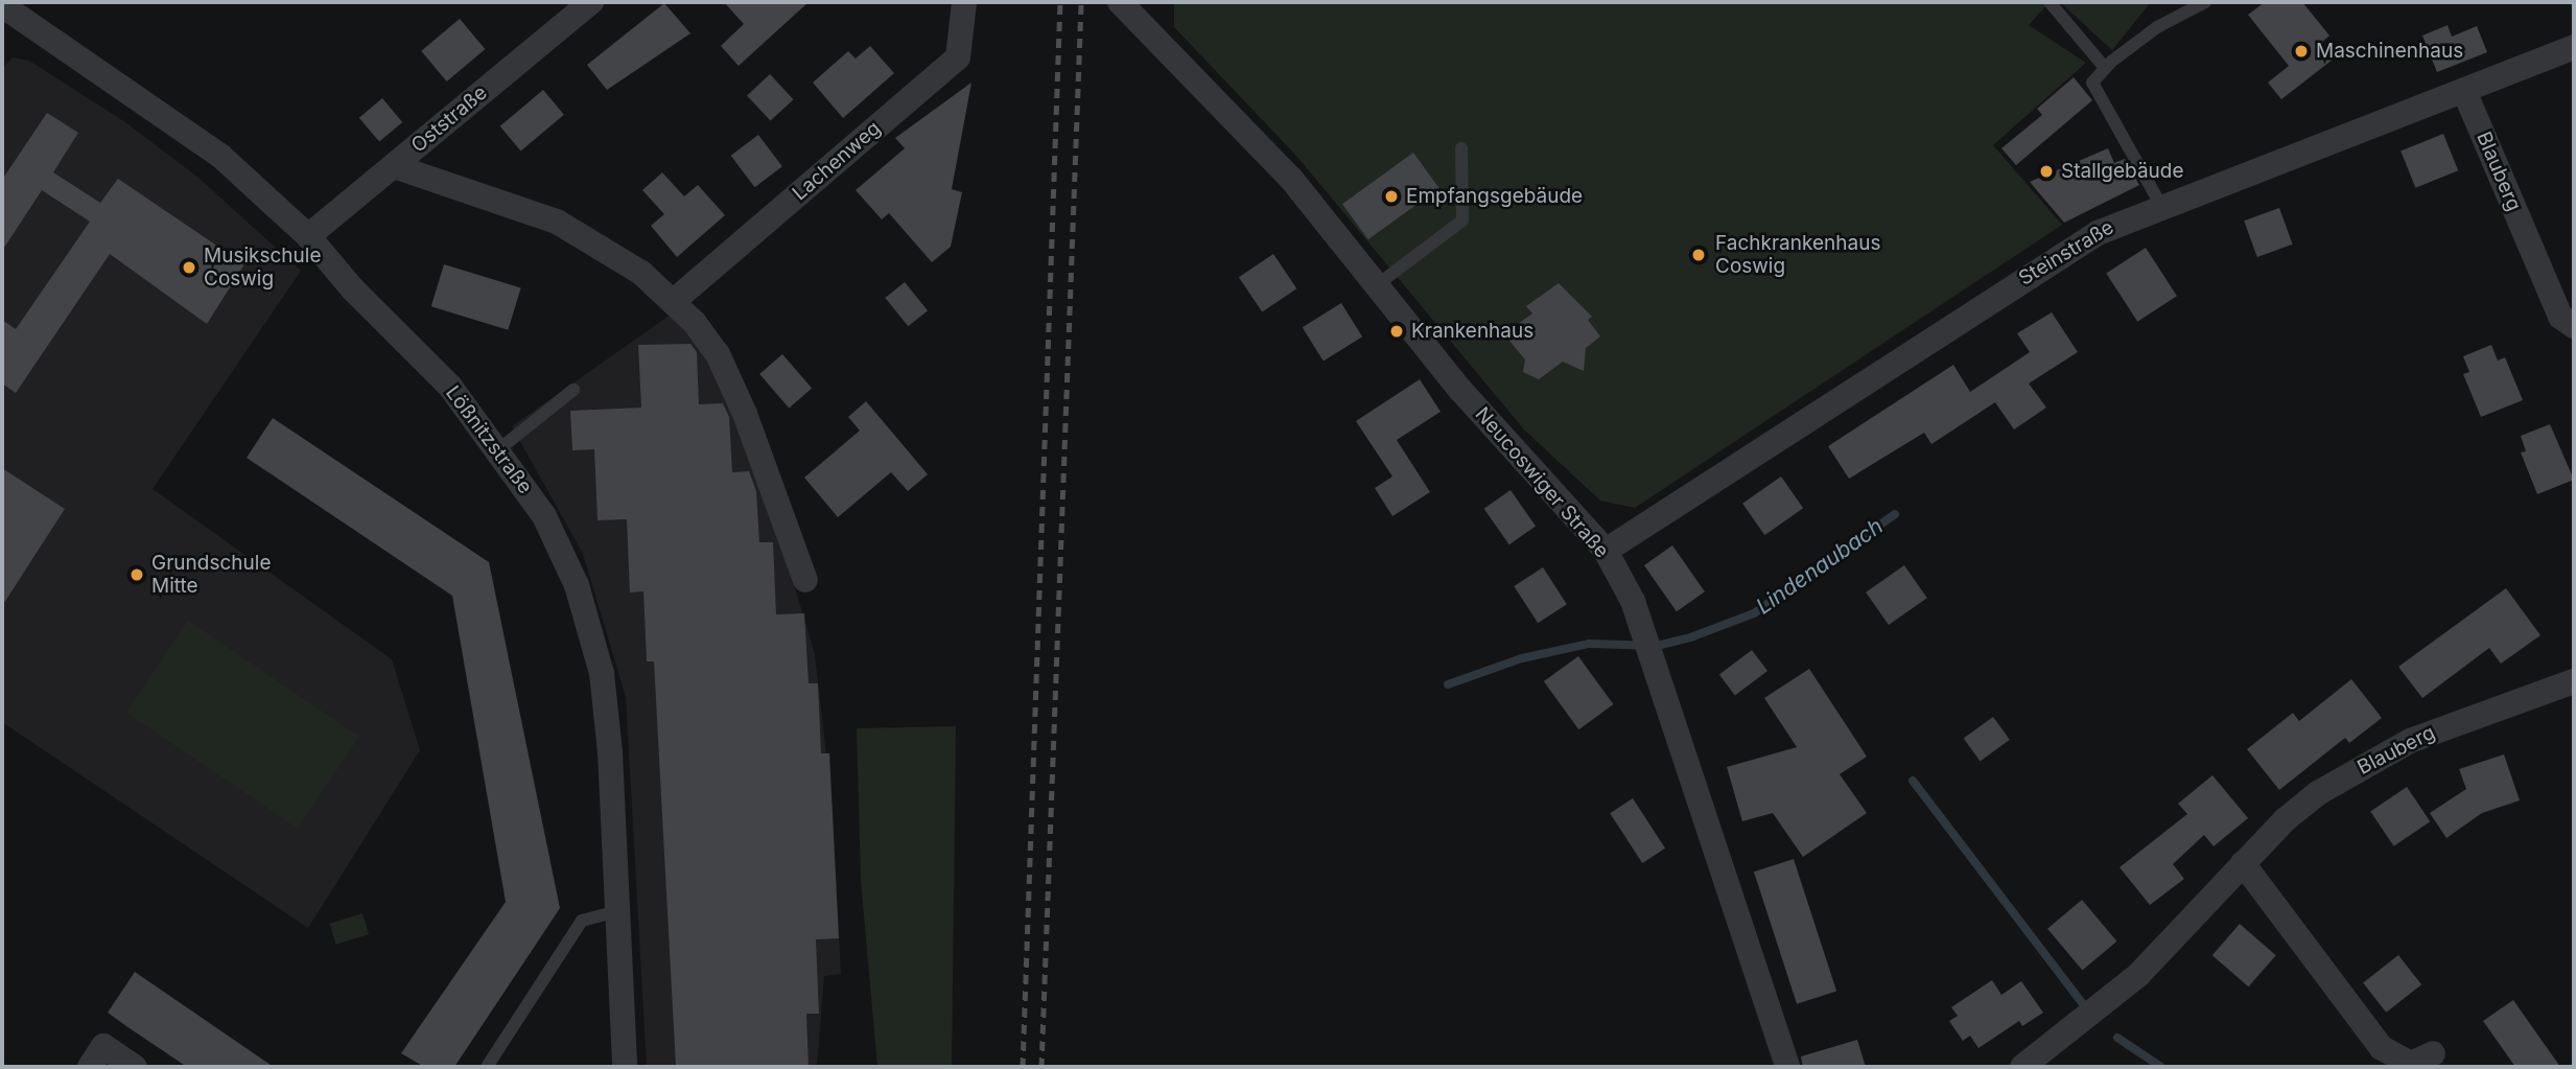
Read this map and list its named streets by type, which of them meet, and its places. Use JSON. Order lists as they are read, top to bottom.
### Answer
{
  "streets": {
    "street": [
      "Oststraße",
      "Lachenweg",
      "Blauberg",
      "Steinstraße",
      "Lößnitzstraße",
      "Neucoswiger Straße"
    ]
  },
  "crossings": [
    ["Oststraße", "Lößnitzstraße"],
    ["Blauberg", "Steinstraße"],
    ["Steinstraße", "Neucoswiger Straße"]
  ],
  "water": ["Lindenaubach"],
  "places": [
    "Maschinenhaus",
    "Stallgebäude",
    "Empfangsgebäude",
    "Fachkrankenhaus Coswig",
    "Musikschule Coswig",
    "Krankenhaus",
    "Grundschule Mitte"
  ]
}
